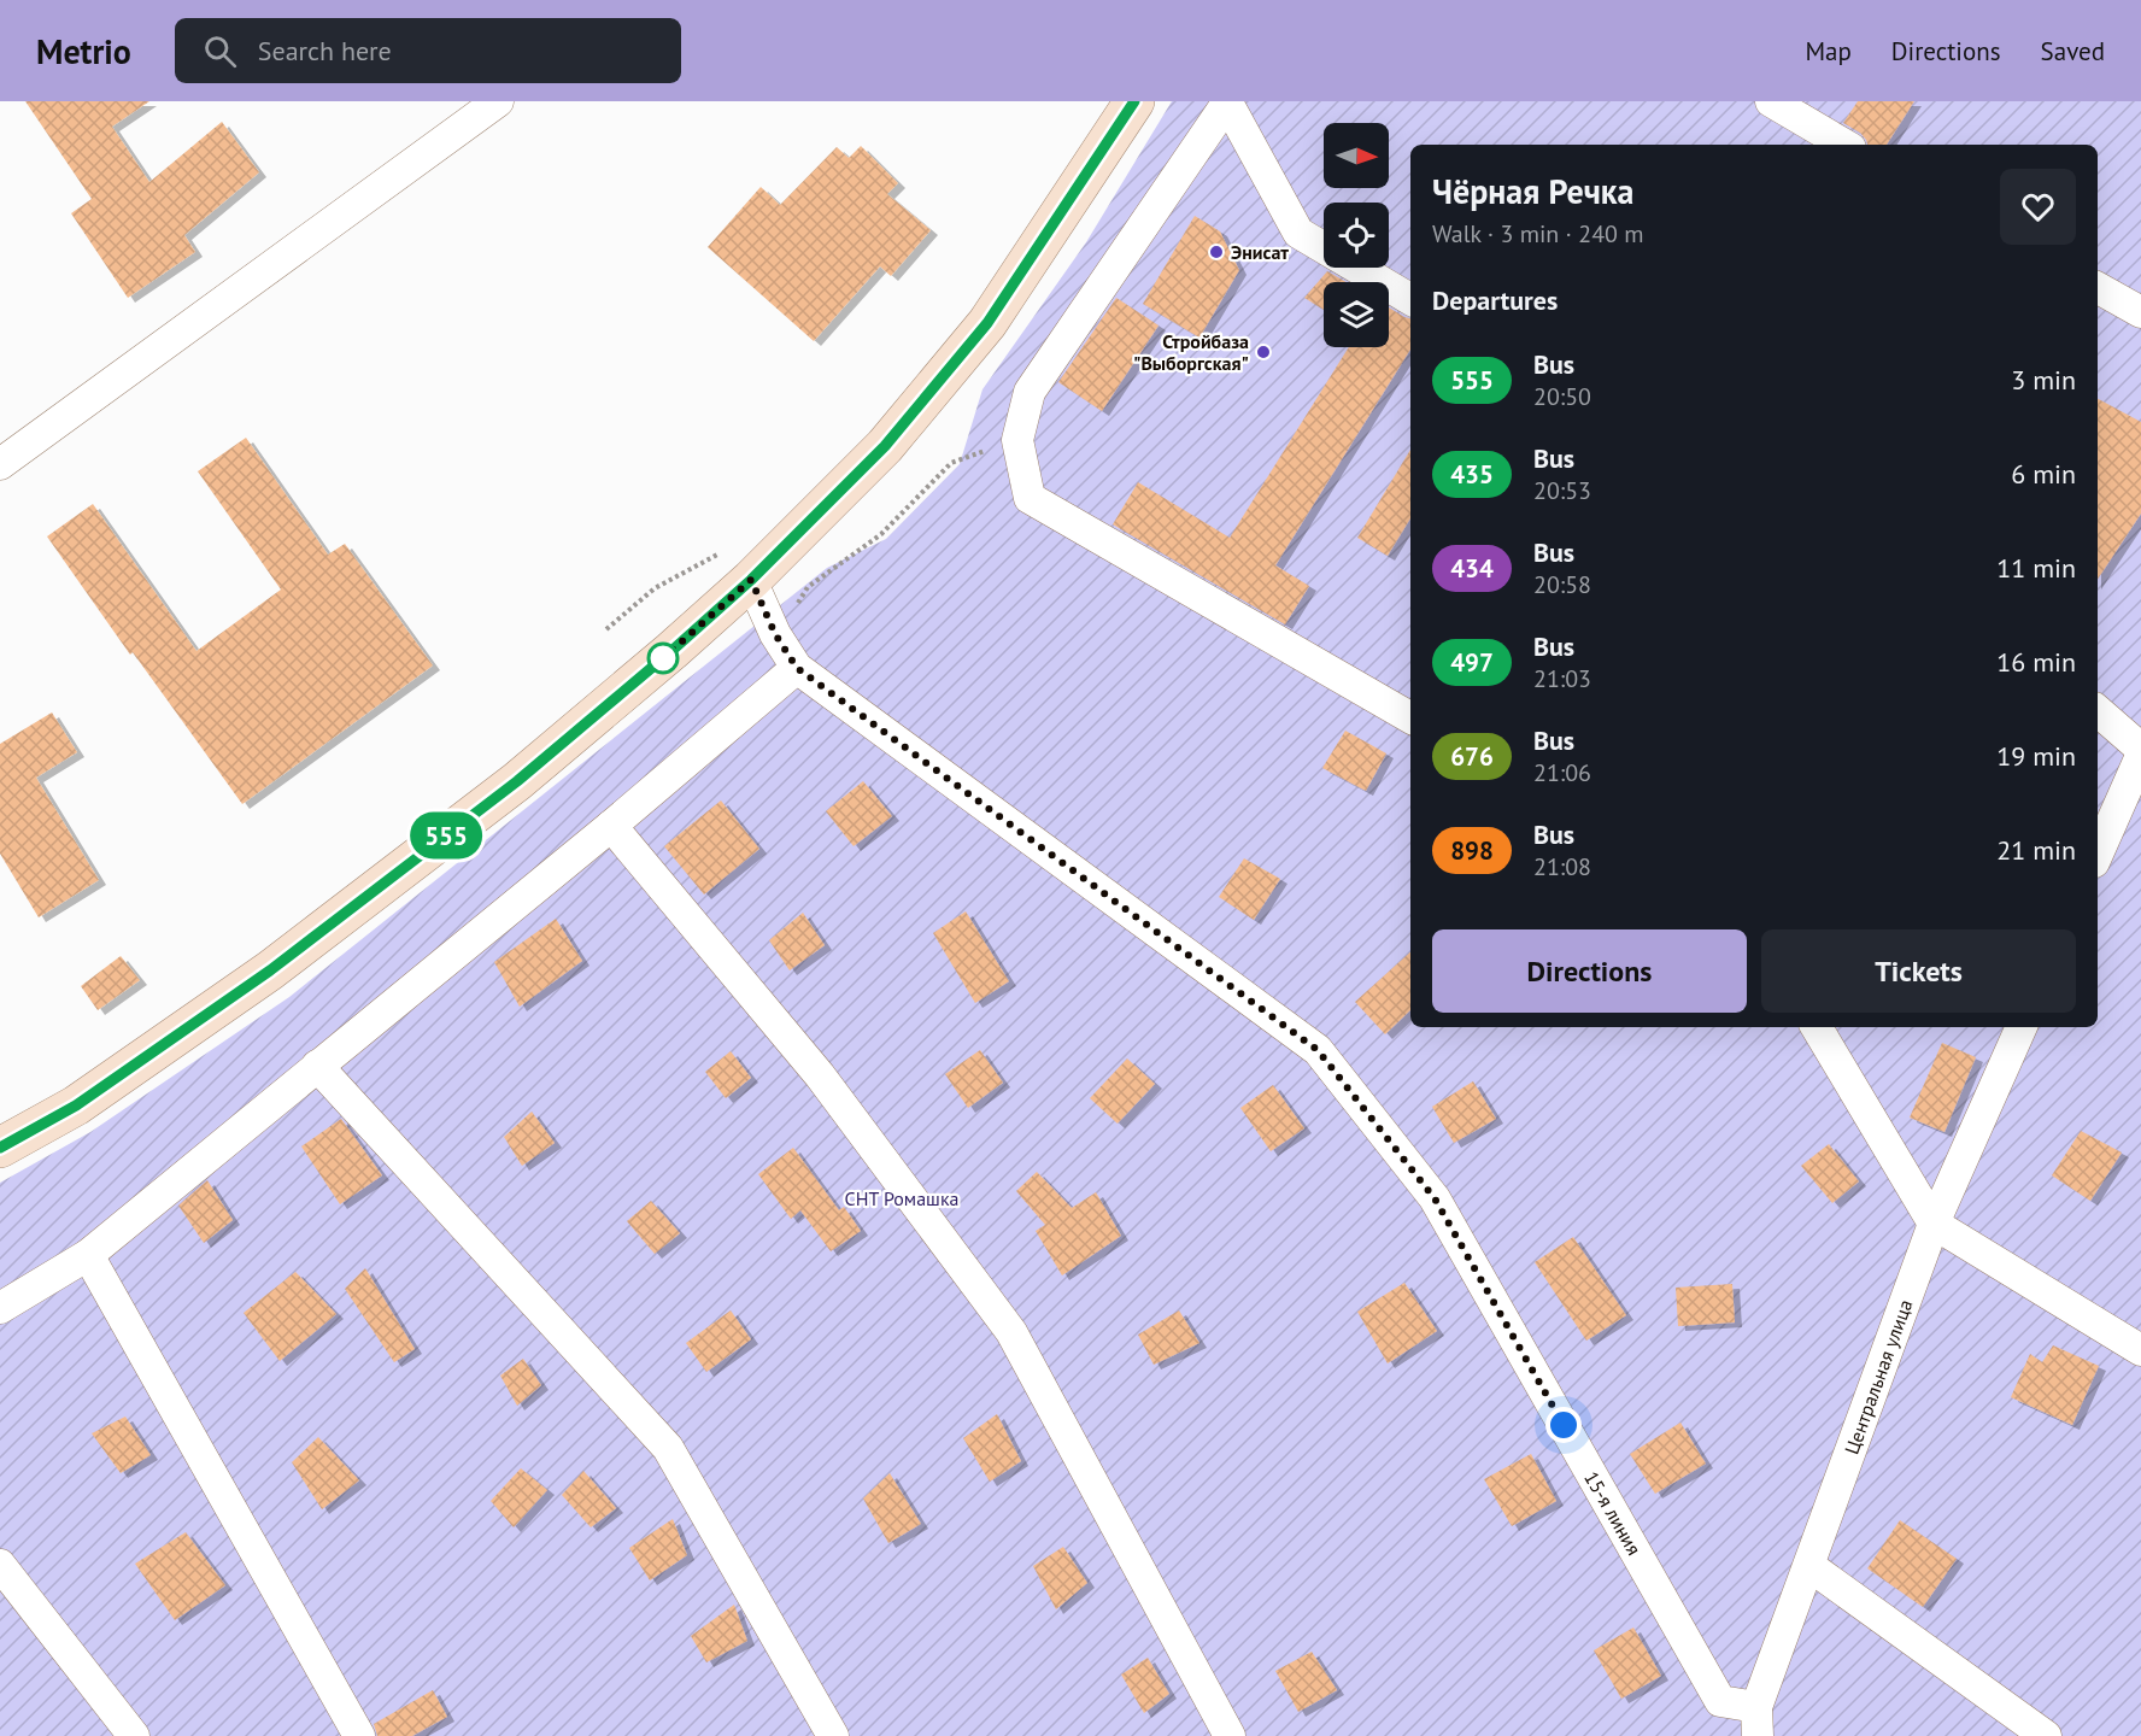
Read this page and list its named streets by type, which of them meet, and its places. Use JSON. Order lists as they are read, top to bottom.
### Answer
{
  "streets": {
    "street": ["Центральная улица", "15-я линия"]
  },
  "crossings": [
    ["Центральная улица", "15-я линия"]
  ],
  "parks": ["СНТ Ромашка"],
  "places": ["Энисат", "Стройбаза \"Выборгская\""],
  "lines": ["bus line 555"],
  "north": "right",
  "page": {
    "header": "Metrio",
    "search": "Search here",
    "nav": ["Map", "Directions", "Saved"],
    "on_map": "555",
    "heading": [
      ["Чёрная Речка", "Walk · 3 min · 240 m"],
      "Departures"
    ],
    "list": [
      {
        "mark": "555",
        "name": "Bus",
        "note": "20:50",
        "value": "3 min"
      },
      {
        "mark": "435",
        "name": "Bus",
        "note": "20:53",
        "value": "6 min"
      },
      {
        "mark": "434",
        "name": "Bus",
        "note": "20:58",
        "value": "11 min"
      },
      {
        "mark": "497",
        "name": "Bus",
        "note": "21:03",
        "value": "16 min"
      },
      {
        "mark": "676",
        "name": "Bus",
        "note": "21:06",
        "value": "19 min"
      },
      {
        "mark": "898",
        "name": "Bus",
        "note": "21:08",
        "value": "21 min"
      }
    ],
    "buttons": ["Directions", "Tickets"]
  }
}
